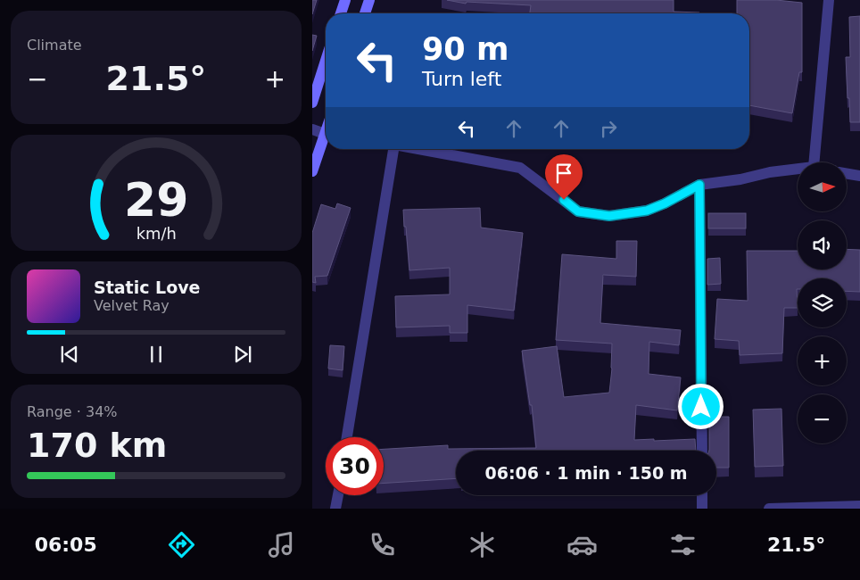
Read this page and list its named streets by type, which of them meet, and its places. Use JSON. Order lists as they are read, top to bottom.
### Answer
{
  "north": "right",
  "page": {
    "tile": [
      "Climate",
      ["Range · 34%", "170 km"]
    ],
    "turn": ["90 m", "Turn left"],
    "heat": ["−", "21.5°", "+"],
    "map_buttons": ["+", "−"],
    "song": ["Static Love", "Velvet Ray"],
    "limit": "30",
    "trip": "06:06 · 1 min · 150 m",
    "tabs": ["06:05", "21.5°"],
    "gauge": ["29", "km/h"]
  }
}
